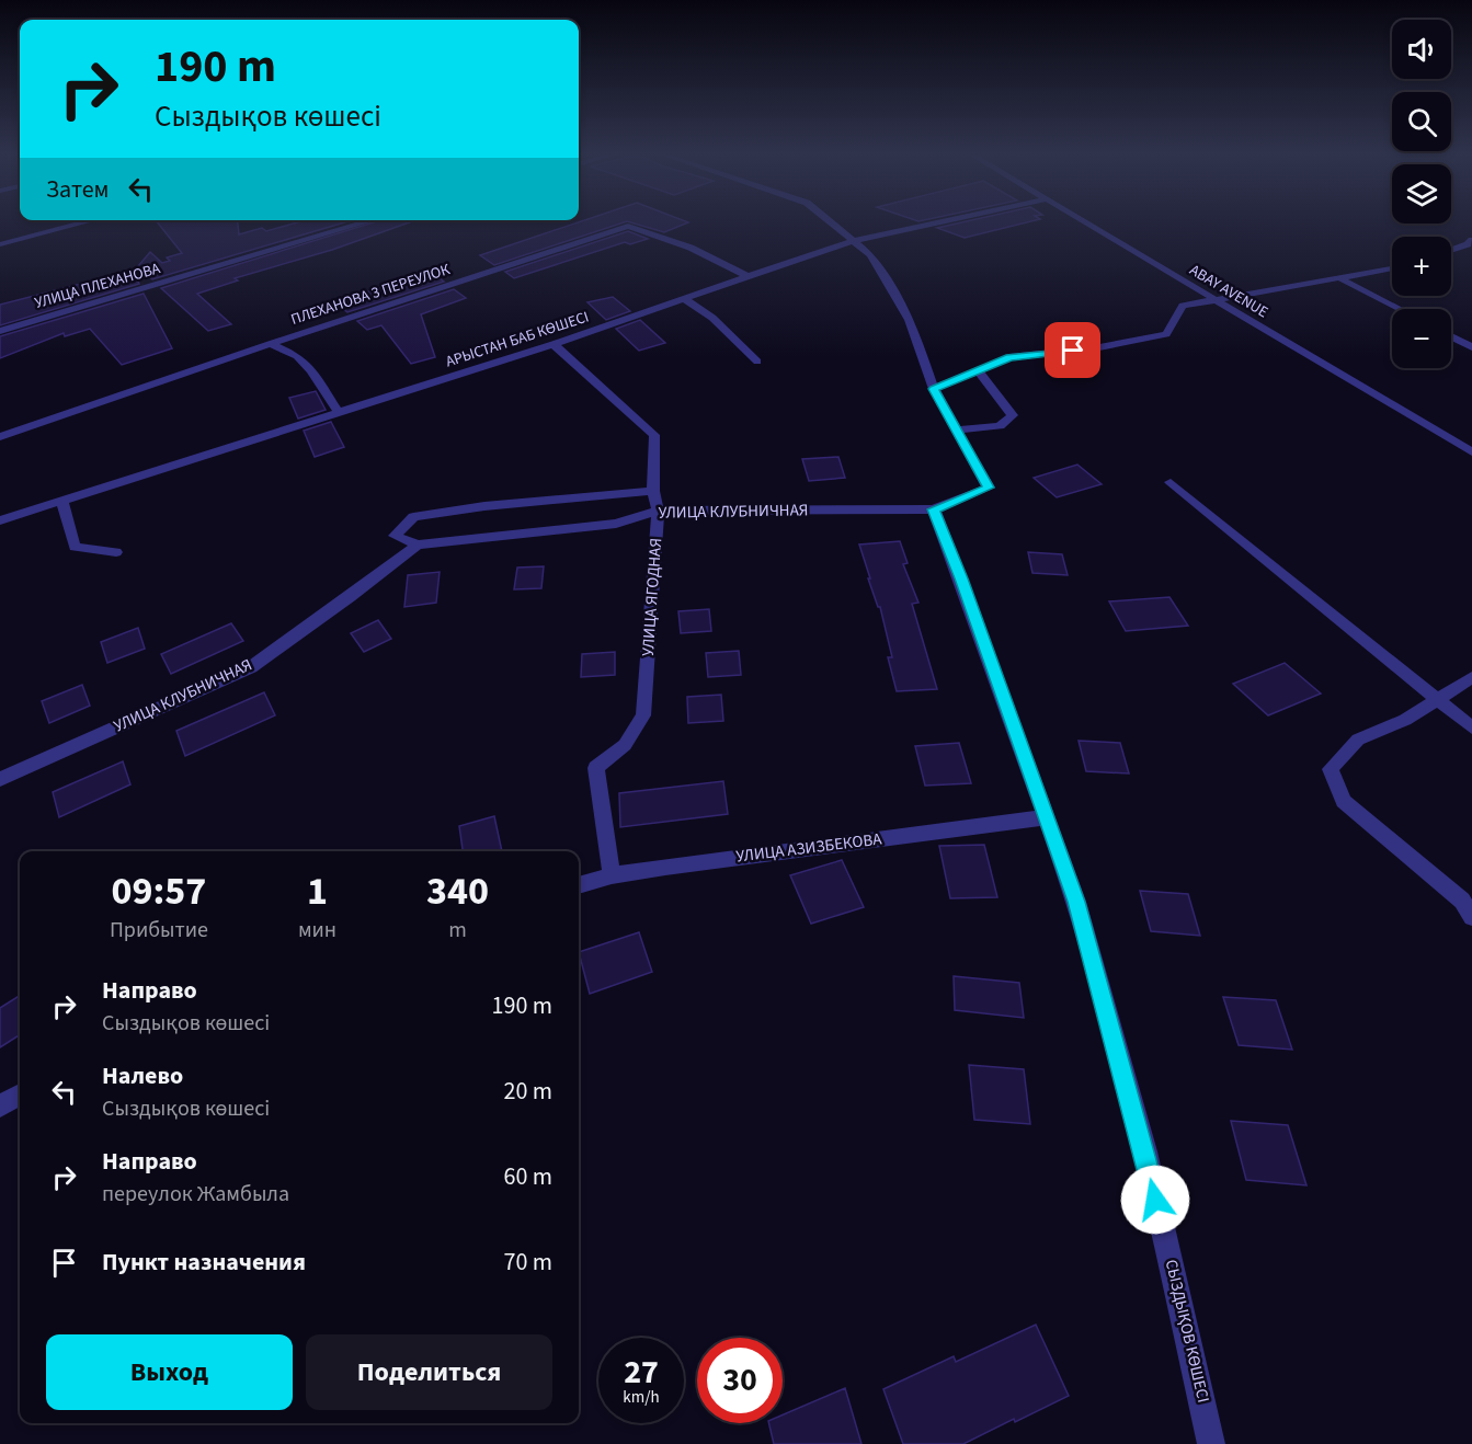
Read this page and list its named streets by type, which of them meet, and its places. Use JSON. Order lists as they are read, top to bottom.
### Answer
{
  "streets": {
    "street": [
      "УЛИЦА ПЛЕХАНОВА",
      "ABAY AVENUE",
      "ПЛЕХАНОВА 3 ПЕРЕУЛОК",
      "АРЫСТАН БАБ КӨШЕСІ",
      "УЛИЦА КЛУБНИЧНАЯ",
      "УЛИЦА ЯГОДНАЯ",
      "УЛИЦА АЗИЗБЕКОВА",
      "СЫЗДЫҚОВ КӨШЕСІ"
    ]
  },
  "crossings": [
    ["ПЛЕХАНОВА 3 ПЕРЕУЛОК", "АРЫСТАН БАБ КӨШЕСІ"],
    ["АРЫСТАН БАБ КӨШЕСІ", "УЛИЦА ЯГОДНАЯ"],
    ["УЛИЦА КЛУБНИЧНАЯ", "УЛИЦА ЯГОДНАЯ"],
    ["УЛИЦА КЛУБНИЧНАЯ", "СЫЗДЫҚОВ КӨШЕСІ"],
    ["УЛИЦА ЯГОДНАЯ", "УЛИЦА АЗИЗБЕКОВА"],
    ["УЛИЦА АЗИЗБЕКОВА", "СЫЗДЫҚОВ КӨШЕСІ"]
  ],
  "page": {
    "map_buttons": ["+", "−"],
    "turn": ["190 m", "Сыздықов көшесі"],
    "then": "Затем",
    "eta": [
      "09:57",
      "Прибытие",
      "1",
      "мин",
      "340",
      "m"
    ],
    "list": [
      {
        "name": "Направо",
        "note": "Сыздықов көшесі",
        "value": "190 m"
      },
      {
        "name": "Налево",
        "note": "Сыздықов көшесі",
        "value": "20 m"
      },
      {
        "name": "Направо",
        "note": "переулок Жамбыла",
        "value": "60 m"
      },
      {
        "name": "Пункт назначения",
        "value": "70 m"
      }
    ],
    "buttons": ["Выход", "Поделиться"],
    "speed": "27 km/h",
    "limit": "30"
  }
}
